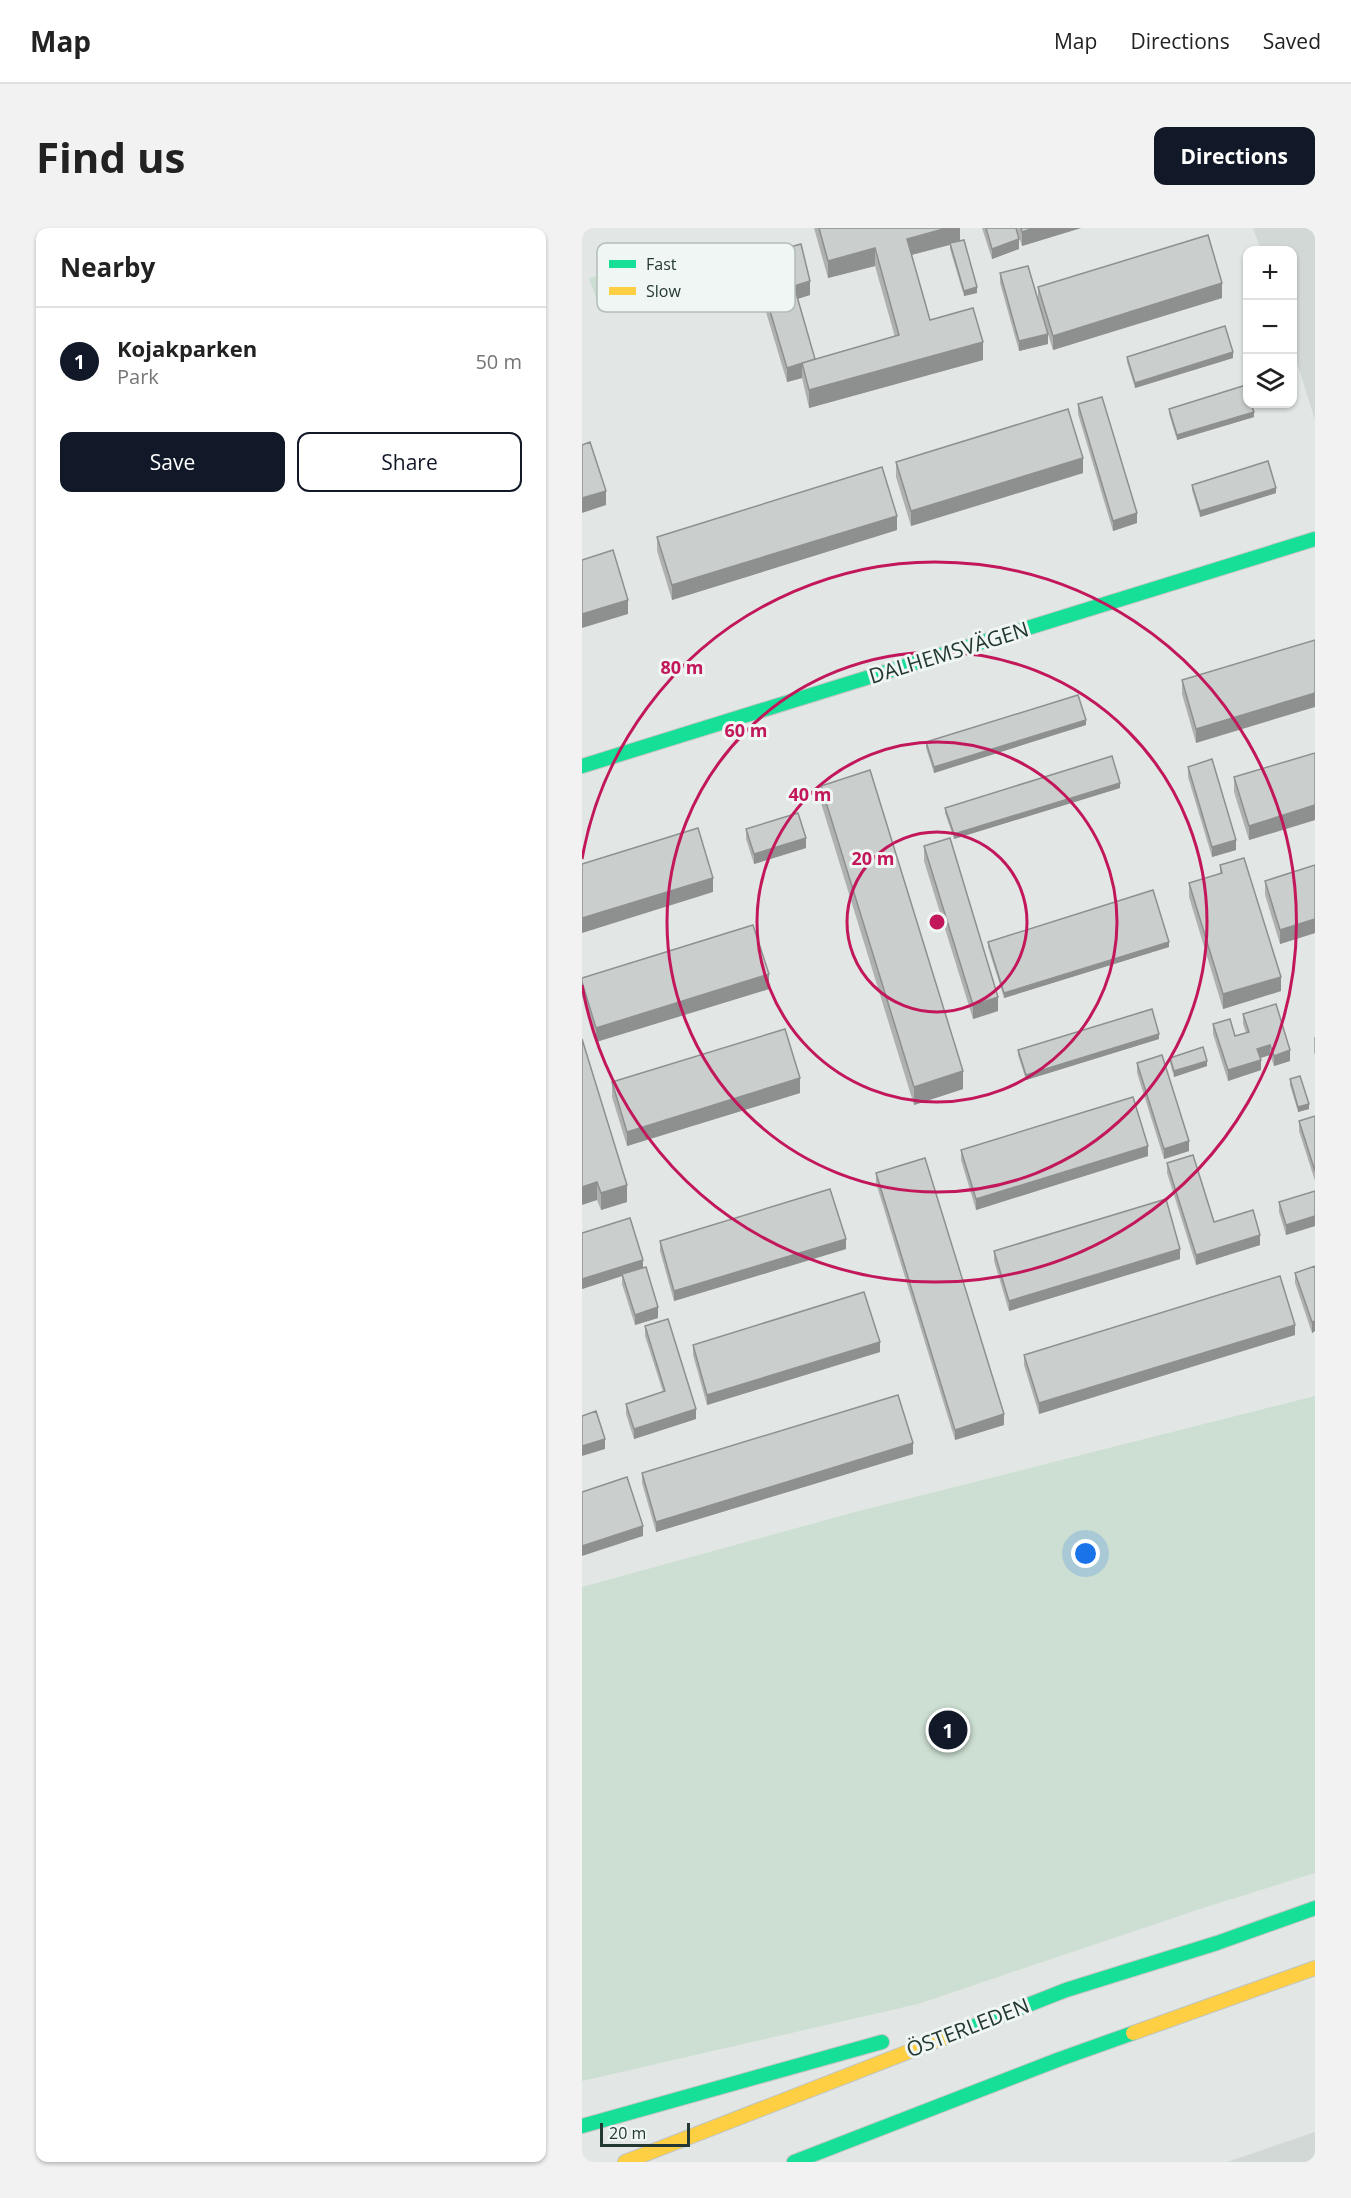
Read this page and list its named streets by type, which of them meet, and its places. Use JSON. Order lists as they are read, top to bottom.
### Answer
{
  "streets": {
    "main road": ["DALHEMSVÄGEN", "ÖSTERLEDEN"]
  },
  "legend": ["Fast", "Slow"],
  "scale_bar": "20 m",
  "page": {
    "header": "Map",
    "nav": ["Map", "Directions", "Saved"],
    "buttons": [
      "Directions",
      ["Save", "Share"]
    ],
    "title": "Find us",
    "heading": "Nearby",
    "map_buttons": ["+", "−"],
    "list": [
      {
        "mark": "1",
        "name": "Kojakparken",
        "note": "Park",
        "value": "50 m"
      }
    ],
    "pins": "1",
    "scale": "20 m"
  },
  "rings": [
    "80 m",
    "60 m",
    "40 m",
    "20 m"
  ]
}
